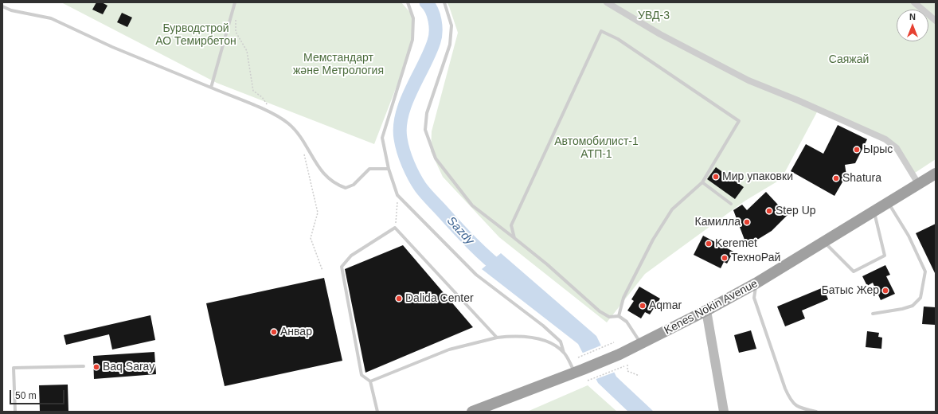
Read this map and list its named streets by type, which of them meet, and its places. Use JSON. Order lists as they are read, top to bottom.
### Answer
{
  "streets": {
    "highway": ["Kenes Nokin Avenue"]
  },
  "water": ["Sazdy"],
  "parks": [
    "УВД-3",
    "Бурводстрой АО Темирбетон",
    "Мемстандарт және Метрология",
    "Саяжай",
    "Автомобилист-1 АТП-1"
  ],
  "places": [
    "Ырыс",
    "Мир упаковки",
    "Shatura",
    "Step Up",
    "Камилла",
    "Keremet",
    "ТехноРай",
    "Батыс Жер",
    "Dalida Center",
    "Aqmar",
    "Анвар",
    "Baq Saray"
  ],
  "scale_bar": "50 m",
  "north": "top"
}
